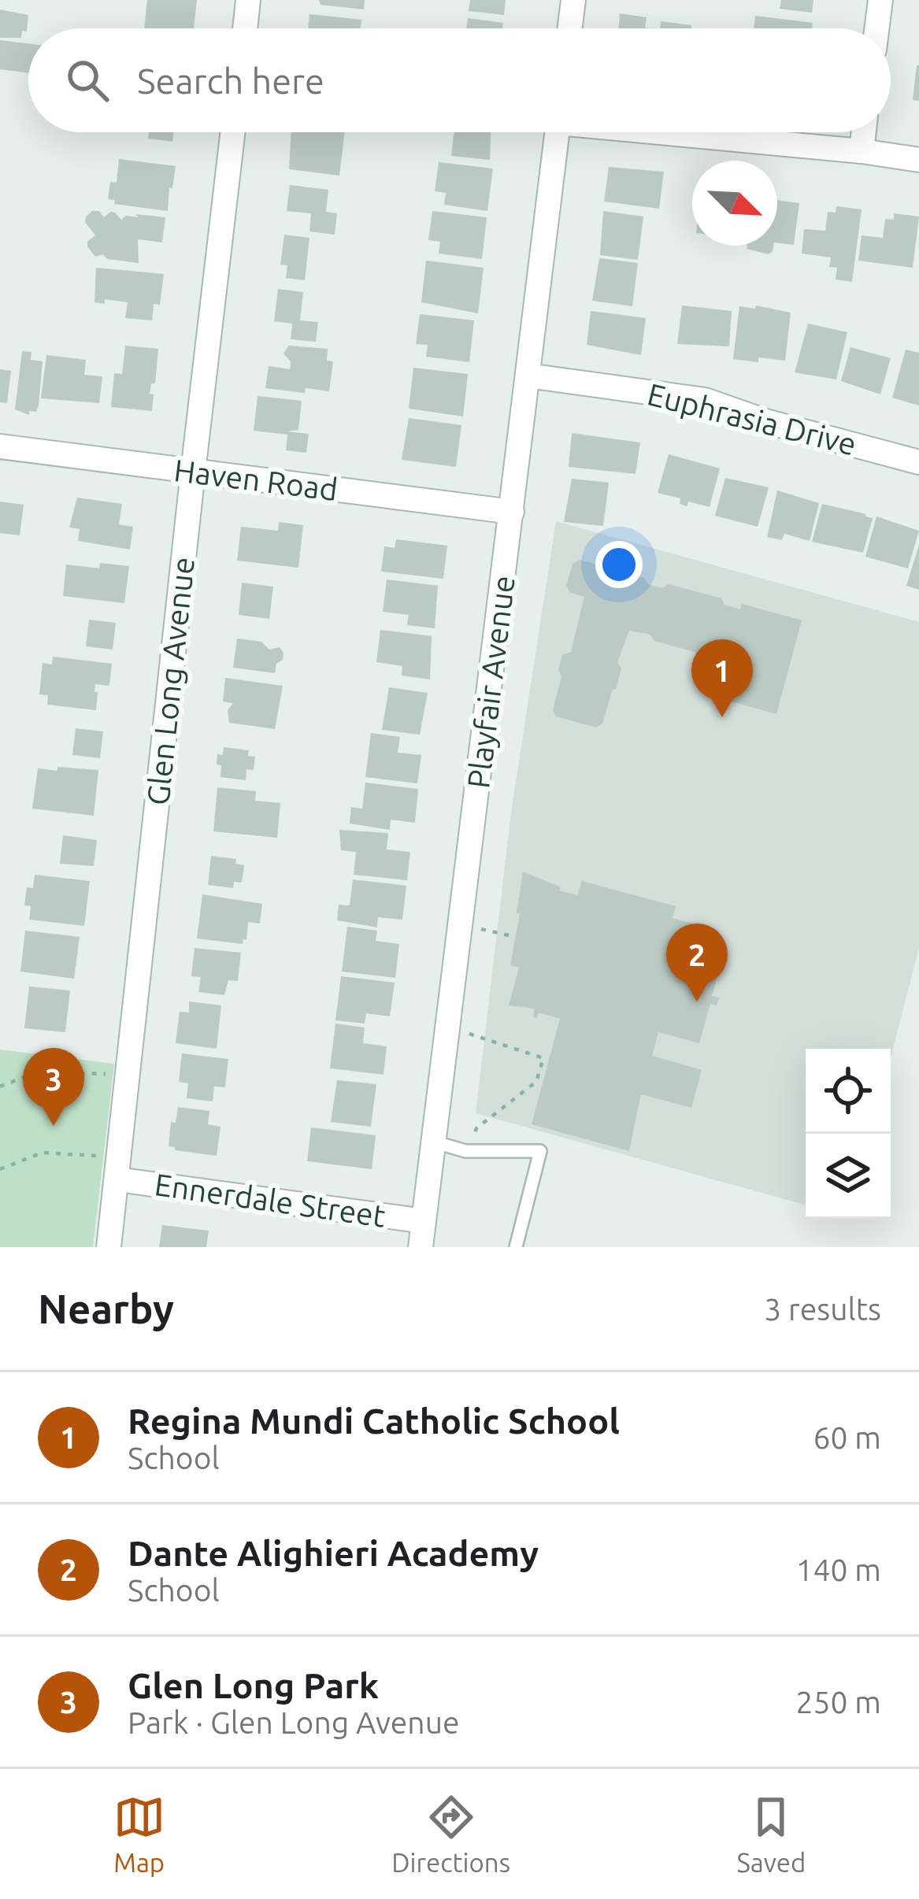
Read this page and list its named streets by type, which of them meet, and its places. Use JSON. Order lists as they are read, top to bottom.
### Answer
{
  "streets": {
    "street": [
      "Euphrasia Drive",
      "Haven Road",
      "Glen Long Avenue",
      "Playfair Avenue",
      "Ennerdale Street"
    ]
  },
  "crossings": [
    ["Euphrasia Drive", "Playfair Avenue"],
    ["Haven Road", "Glen Long Avenue"],
    ["Haven Road", "Playfair Avenue"],
    ["Glen Long Avenue", "Ennerdale Street"],
    ["Playfair Avenue", "Ennerdale Street"]
  ],
  "north": "bottom right",
  "page": {
    "search": "Search here",
    "pins": ["1", "2", "3"],
    "heading": ["Nearby", "3 results"],
    "list": [
      {
        "mark": "1",
        "name": "Regina Mundi Catholic School",
        "note": "School",
        "value": "60 m"
      },
      {
        "mark": "2",
        "name": "Dante Alighieri Academy",
        "note": "School",
        "value": "140 m"
      },
      {
        "mark": "3",
        "name": "Glen Long Park",
        "note": "Park · Glen Long Avenue",
        "value": "250 m"
      }
    ],
    "nav": ["Map", "Directions", "Saved"]
  }
}
